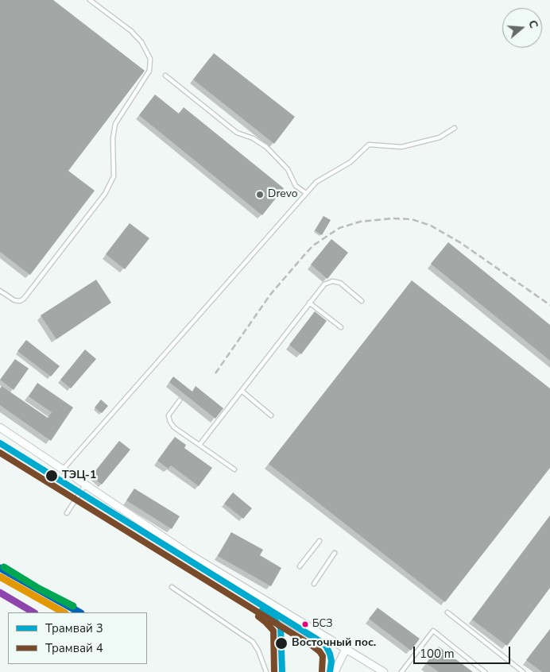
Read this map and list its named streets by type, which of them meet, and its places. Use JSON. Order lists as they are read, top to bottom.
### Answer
{
  "places": [
    "Drevo",
    "ТЭЦ-1",
    "БСЗ",
    "Восточный пос."
  ],
  "lines": ["tram line 3", "tram line 4"],
  "legend": ["Трамвай 3", "Трамвай 4"],
  "scale_bar": "100 m",
  "north": "right"
}
